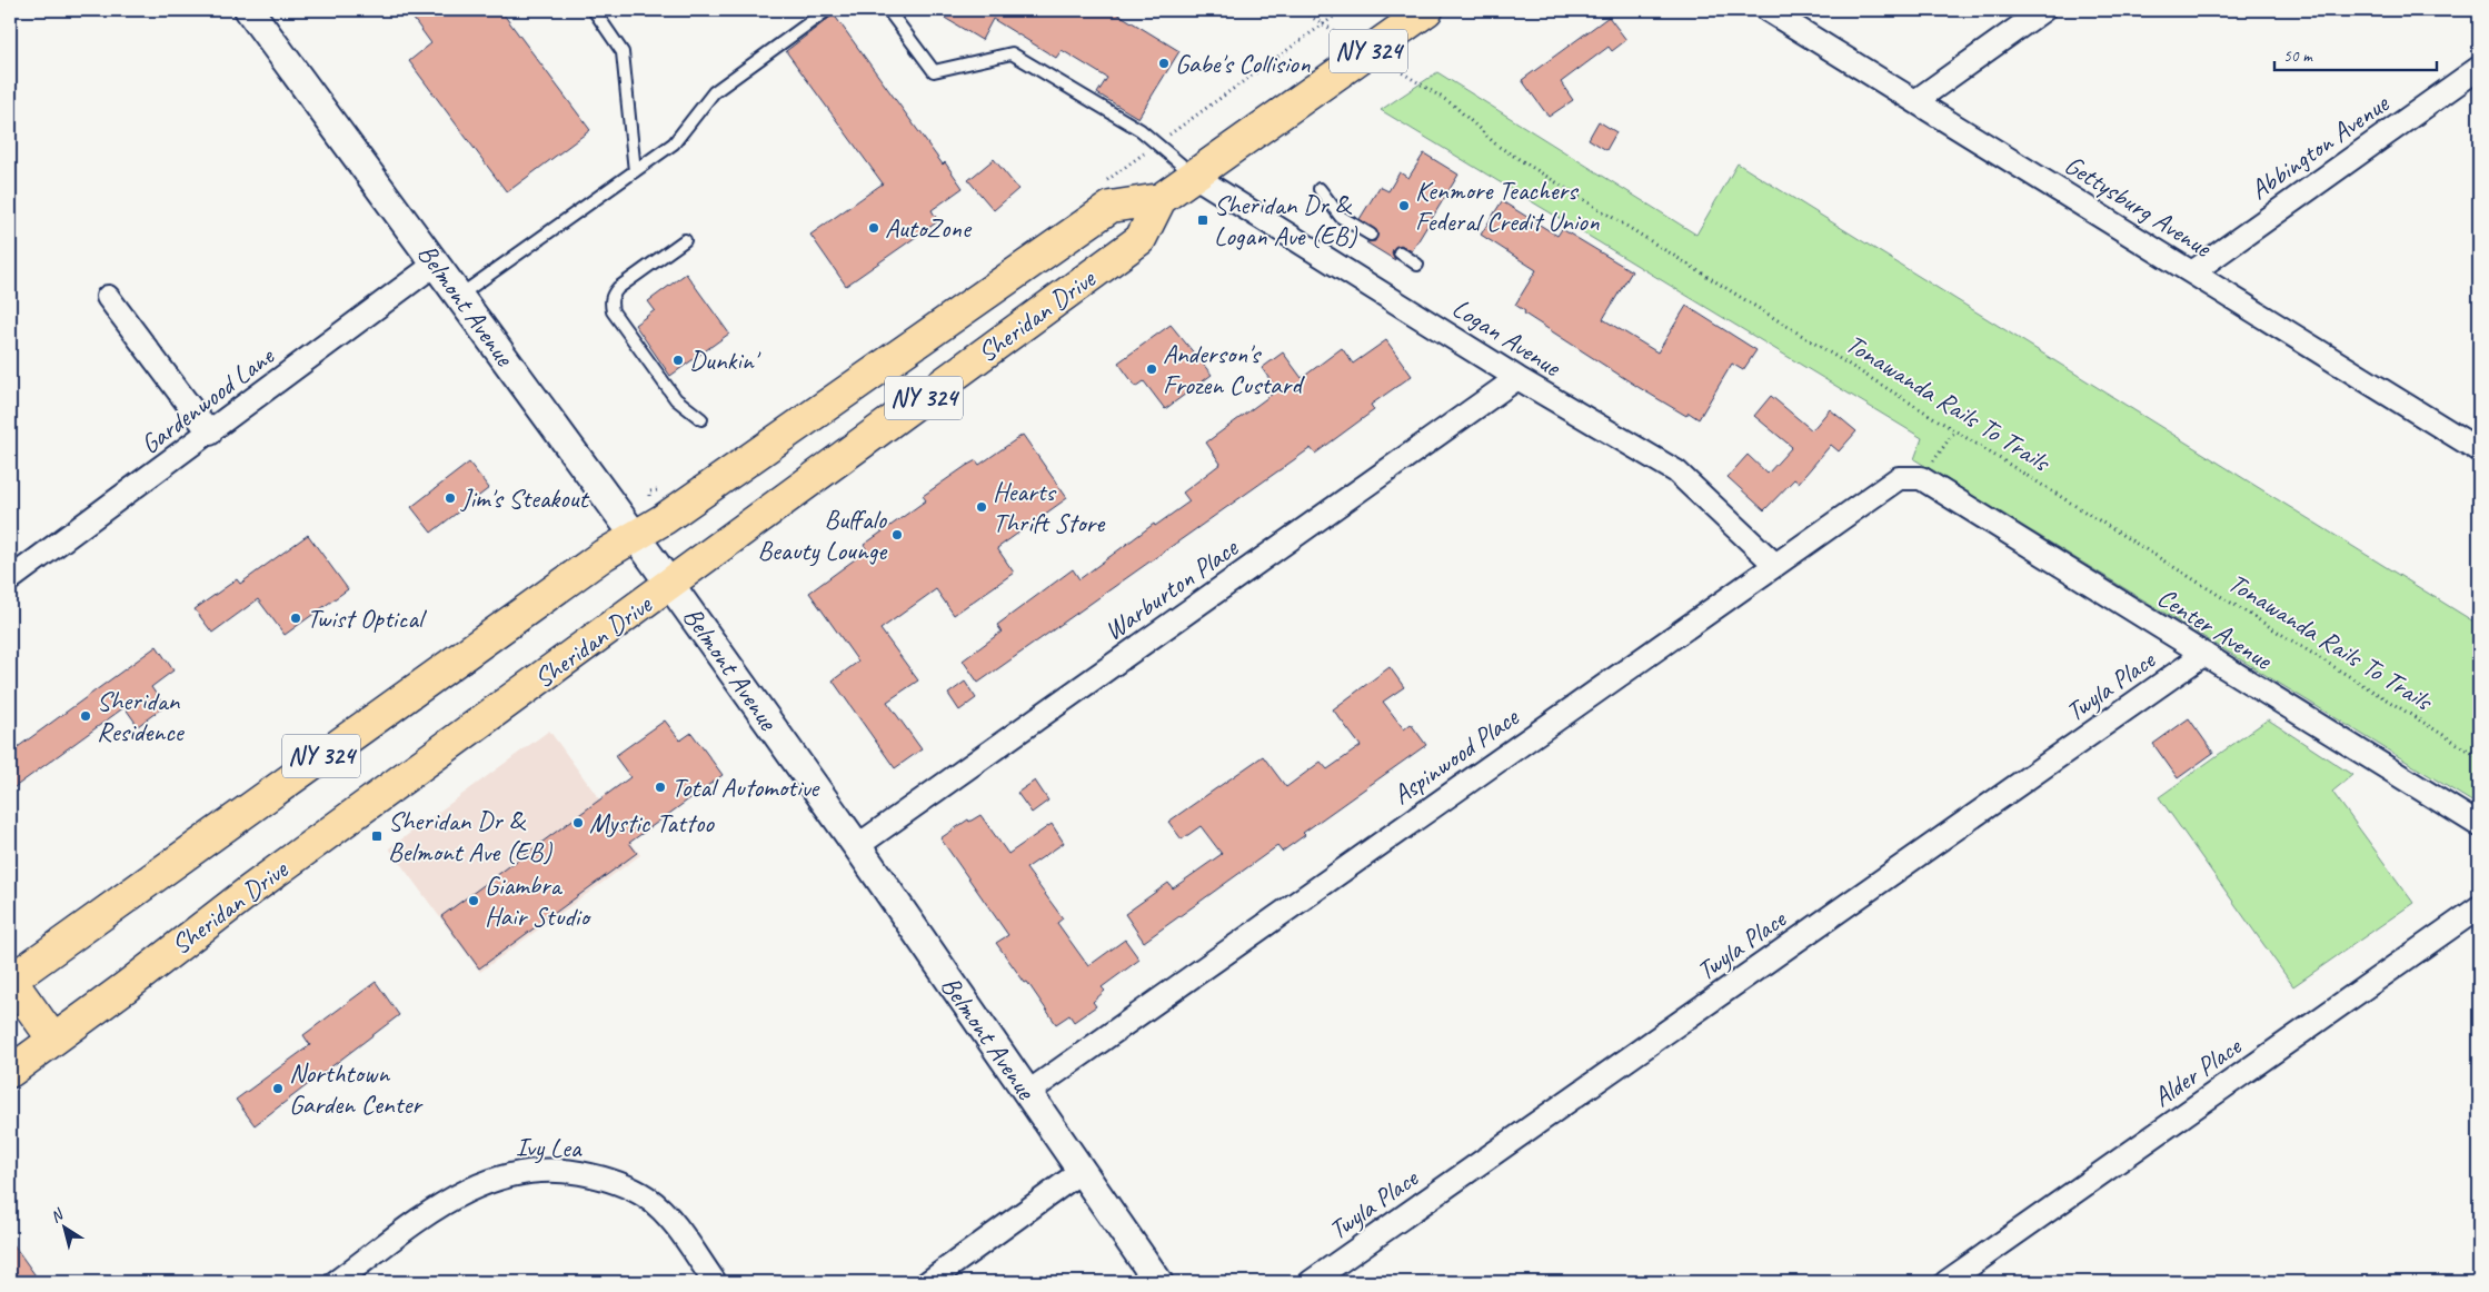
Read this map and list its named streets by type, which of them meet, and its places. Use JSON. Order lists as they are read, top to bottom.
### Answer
{
  "streets": {
    "main road": ["NY 324", "Sheridan Drive"],
    "street": [
      "Abbington Avenue",
      "Gettysburg Avenue",
      "Belmont Avenue",
      "Logan Avenue",
      "Gardenwood Lane",
      "Warburton Place",
      "Center Avenue",
      "Twyla Place",
      "Aspinwood Place",
      "Alder Place",
      "Ivy Lea"
    ],
    "path": ["Tonawanda Rails To Trails"]
  },
  "crossings": [
    ["Abbington Avenue", "Gettysburg Avenue"],
    ["Belmont Avenue", "Sheridan Drive"],
    ["Belmont Avenue", "Gardenwood Lane"],
    ["Belmont Avenue", "Warburton Place"],
    ["Belmont Avenue", "Aspinwood Place"],
    ["Sheridan Drive", "Logan Avenue"],
    ["Logan Avenue", "Warburton Place"],
    ["Logan Avenue", "Aspinwood Place"],
    ["Center Avenue", "Twyla Place"],
    ["Center Avenue", "Aspinwood Place"]
  ],
  "places": {
    "other": [
      "Gabe's Collision",
      "Kenmore Teachers Federal Credit Union",
      "AutoZone",
      "Dunkin'",
      "Anderson's Frozen Custard",
      "Jim's Steakout",
      "Hearts Thrift Store",
      "Buffalo Beauty Lounge",
      "Twist Optical",
      "Sheridan Residence",
      "Total Automotive",
      "Mystic Tattoo",
      "Giambra Hair Studio",
      "Northtown Garden Center"
    ],
    "transit": ["Sheridan Dr & Logan Ave (EB)", "Sheridan Dr & Belmont Ave (EB)"]
  },
  "scale_bar": "50 m",
  "north": "top left"
}
